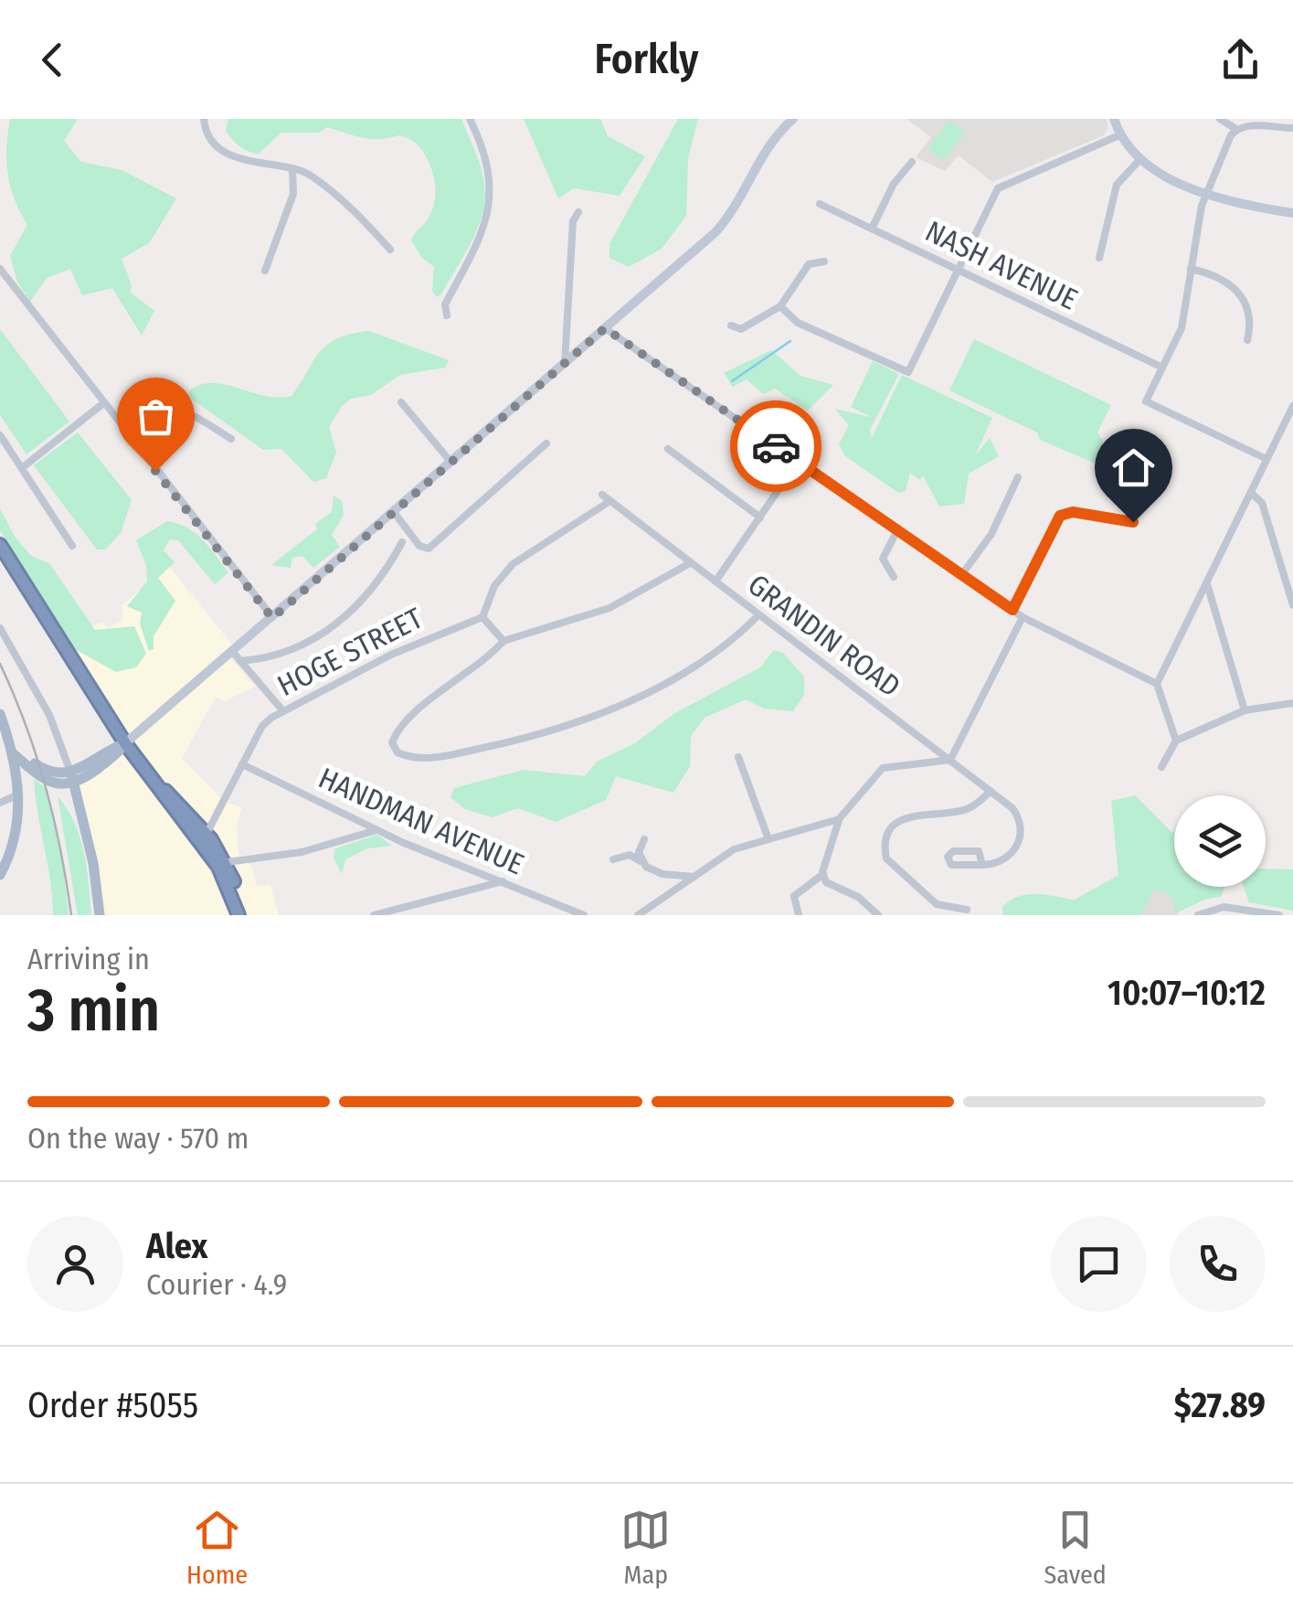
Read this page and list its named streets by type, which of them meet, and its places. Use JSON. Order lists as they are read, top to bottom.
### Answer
{
  "streets": {
    "street": [
      "NASH AVENUE",
      "GRANDIN ROAD",
      "HOGE STREET",
      "HANDMAN AVENUE"
    ]
  },
  "crossings": [
    ["HOGE STREET", "HANDMAN AVENUE"]
  ],
  "page": {
    "header": "Forkly",
    "heading": ["3 min", "Arriving in", "10:07–10:12"],
    "panel": [
      "Alex",
      "Courier · 4.9",
      "Order #5055",
      "$27.89"
    ],
    "bar": "On the way · 570 m",
    "tabs": ["Home", "Map", "Saved"]
  }
}
